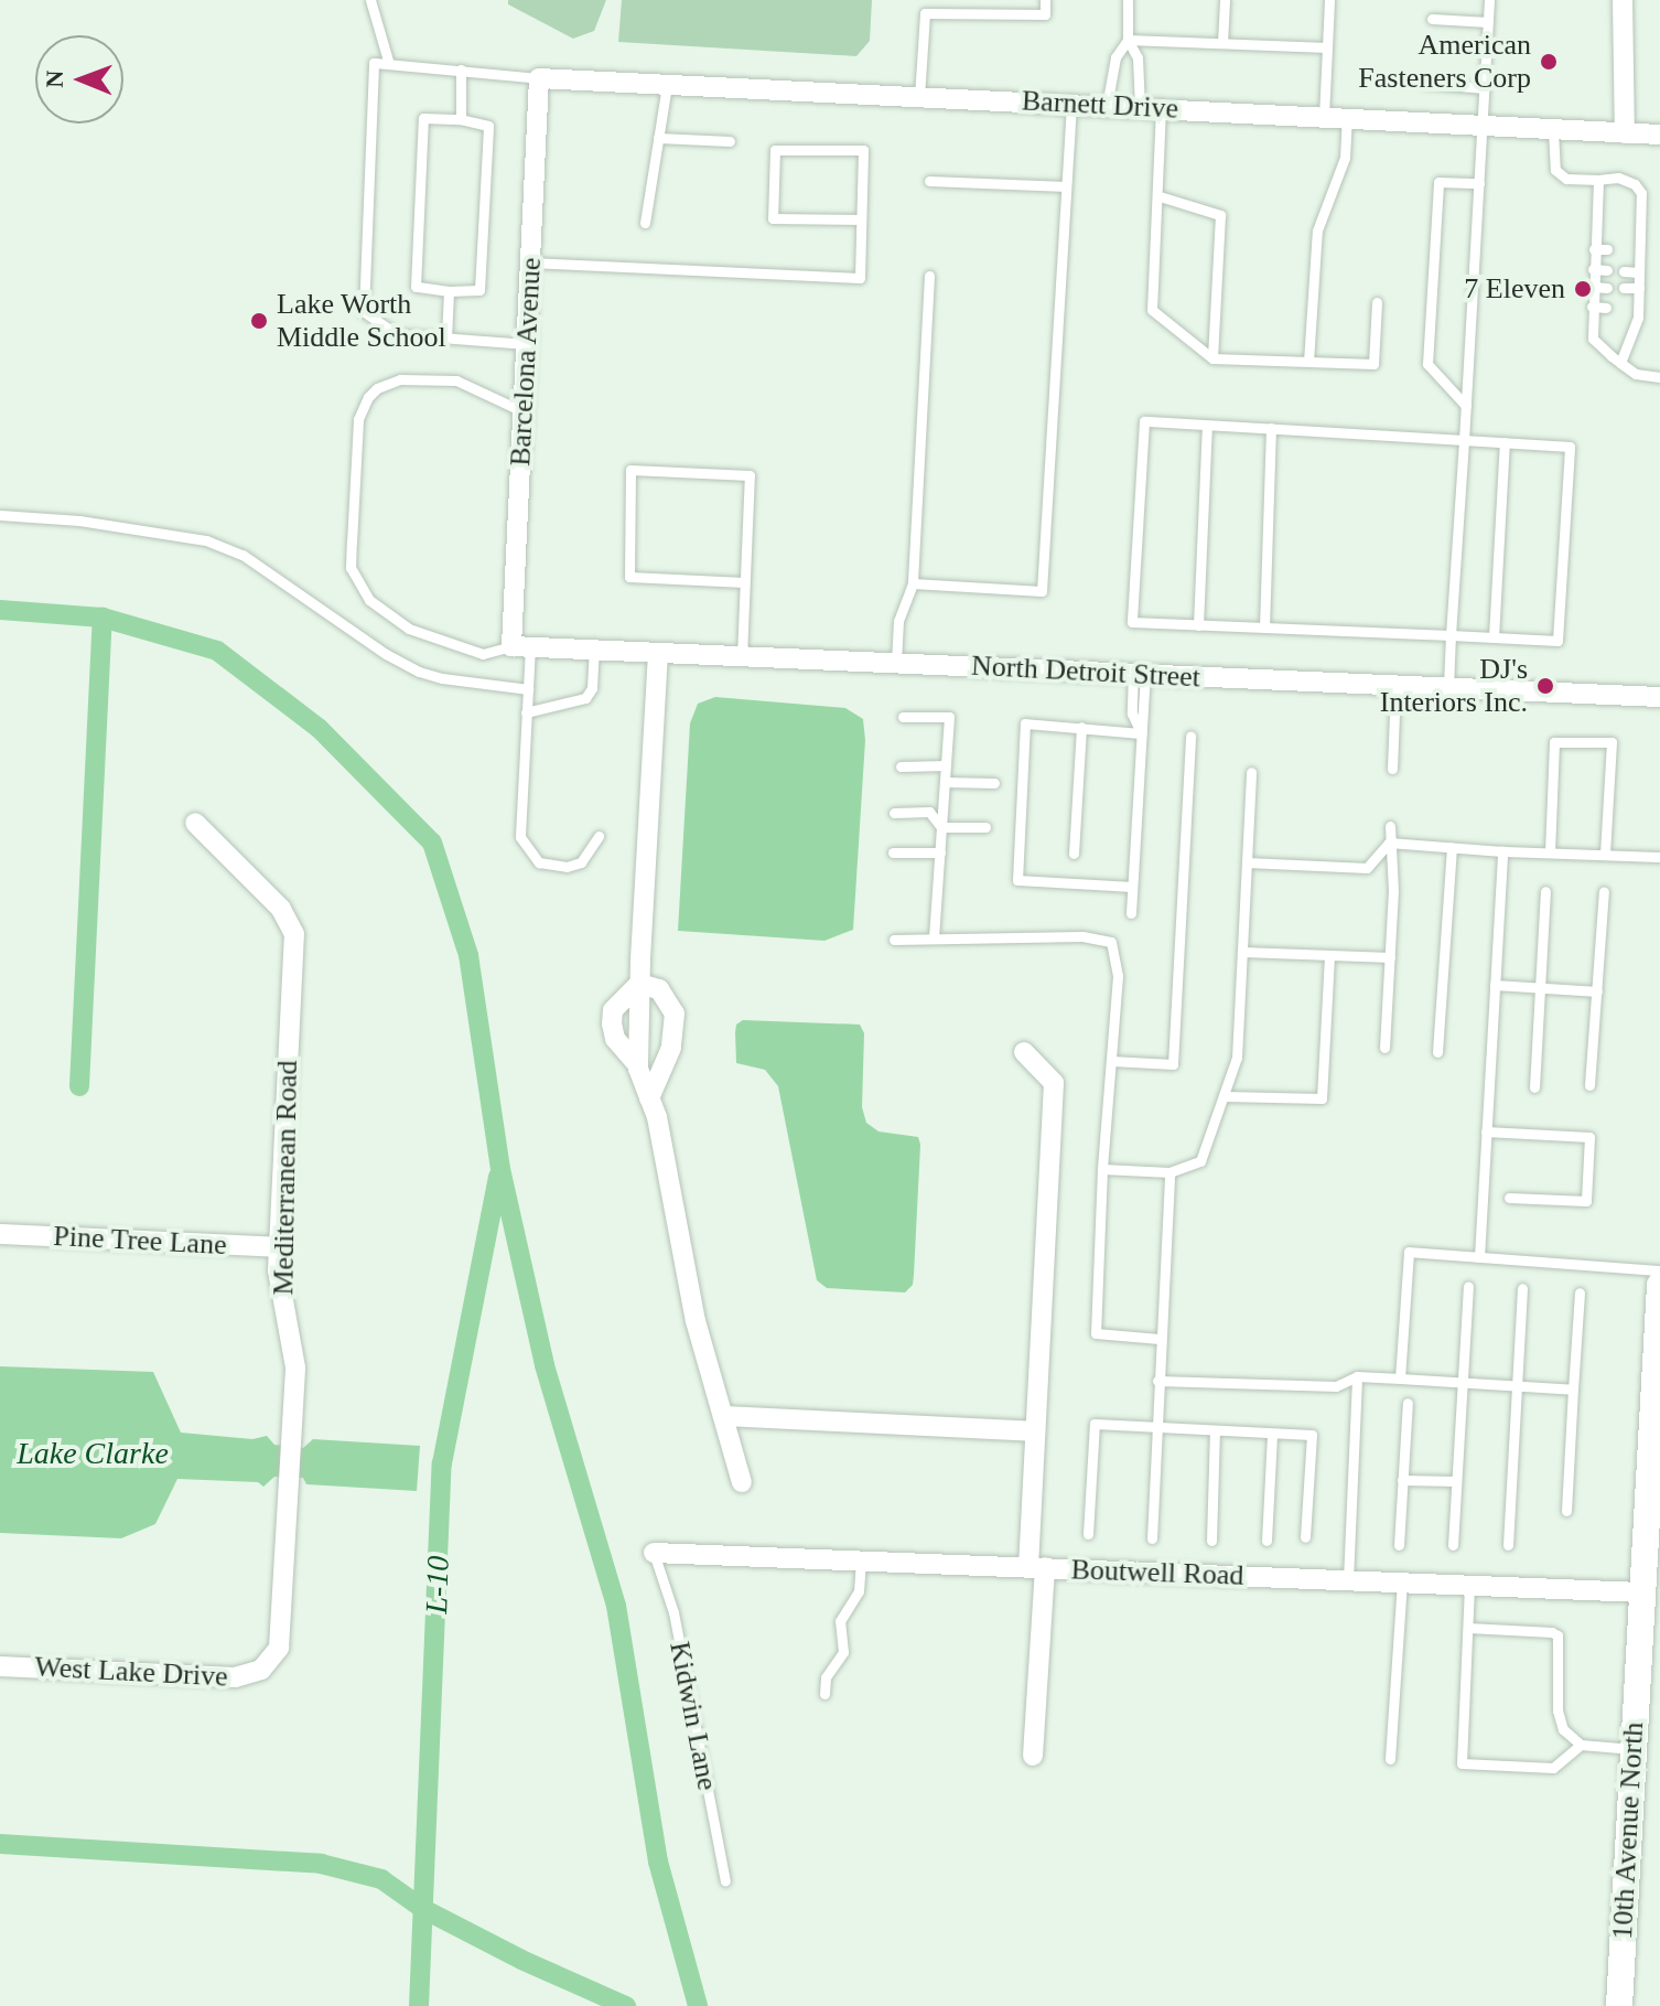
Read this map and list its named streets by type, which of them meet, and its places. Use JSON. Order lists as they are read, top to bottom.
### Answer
{
  "streets": {
    "street": [
      "Barnett Drive",
      "Barcelona Avenue",
      "North Detroit Street",
      "Mediterranean Road",
      "Pine Tree Lane",
      "Boutwell Road",
      "West Lake Drive",
      "10th Avenue North"
    ],
    "lane": ["Kidwin Lane"]
  },
  "crossings": [
    ["Barnett Drive", "Barcelona Avenue"],
    ["Barcelona Avenue", "North Detroit Street"],
    ["Mediterranean Road", "Pine Tree Lane"],
    ["Mediterranean Road", "West Lake Drive"],
    ["Boutwell Road", "Kidwin Lane"],
    ["Boutwell Road", "10th Avenue North"]
  ],
  "water": ["Lake Clarke", "L-10"],
  "places": [
    "American Fasteners Corp",
    "7 Eleven",
    "Lake Worth Middle School",
    "DJ's Interiors Inc."
  ],
  "north": "left"
}
